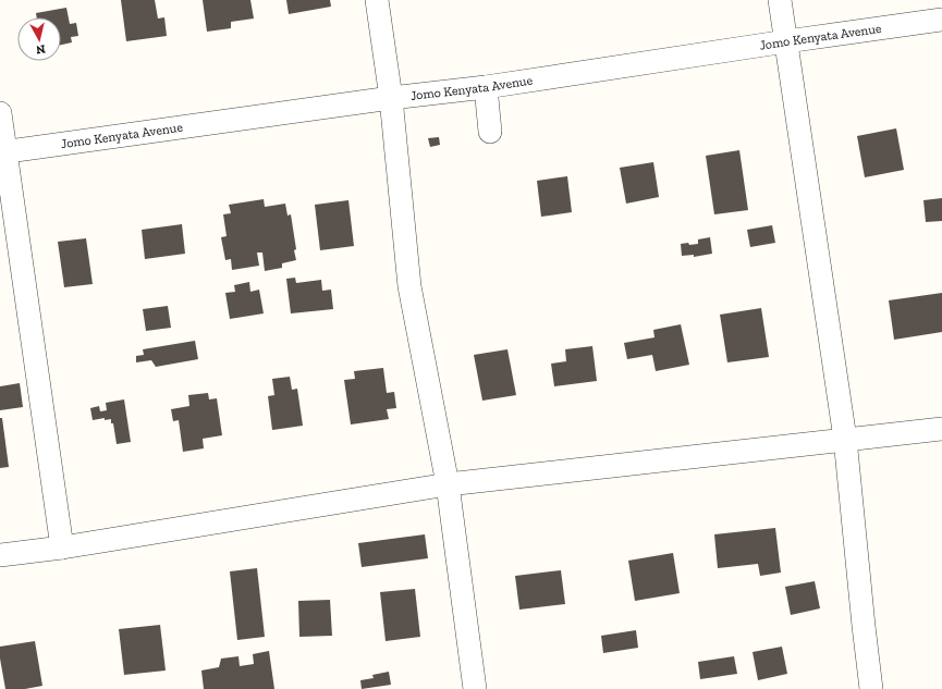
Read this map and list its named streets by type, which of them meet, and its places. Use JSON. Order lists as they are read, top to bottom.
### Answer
{
  "streets": {
    "street": ["Jomo Kenyata Avenue"]
  },
  "north": "bottom"
}
